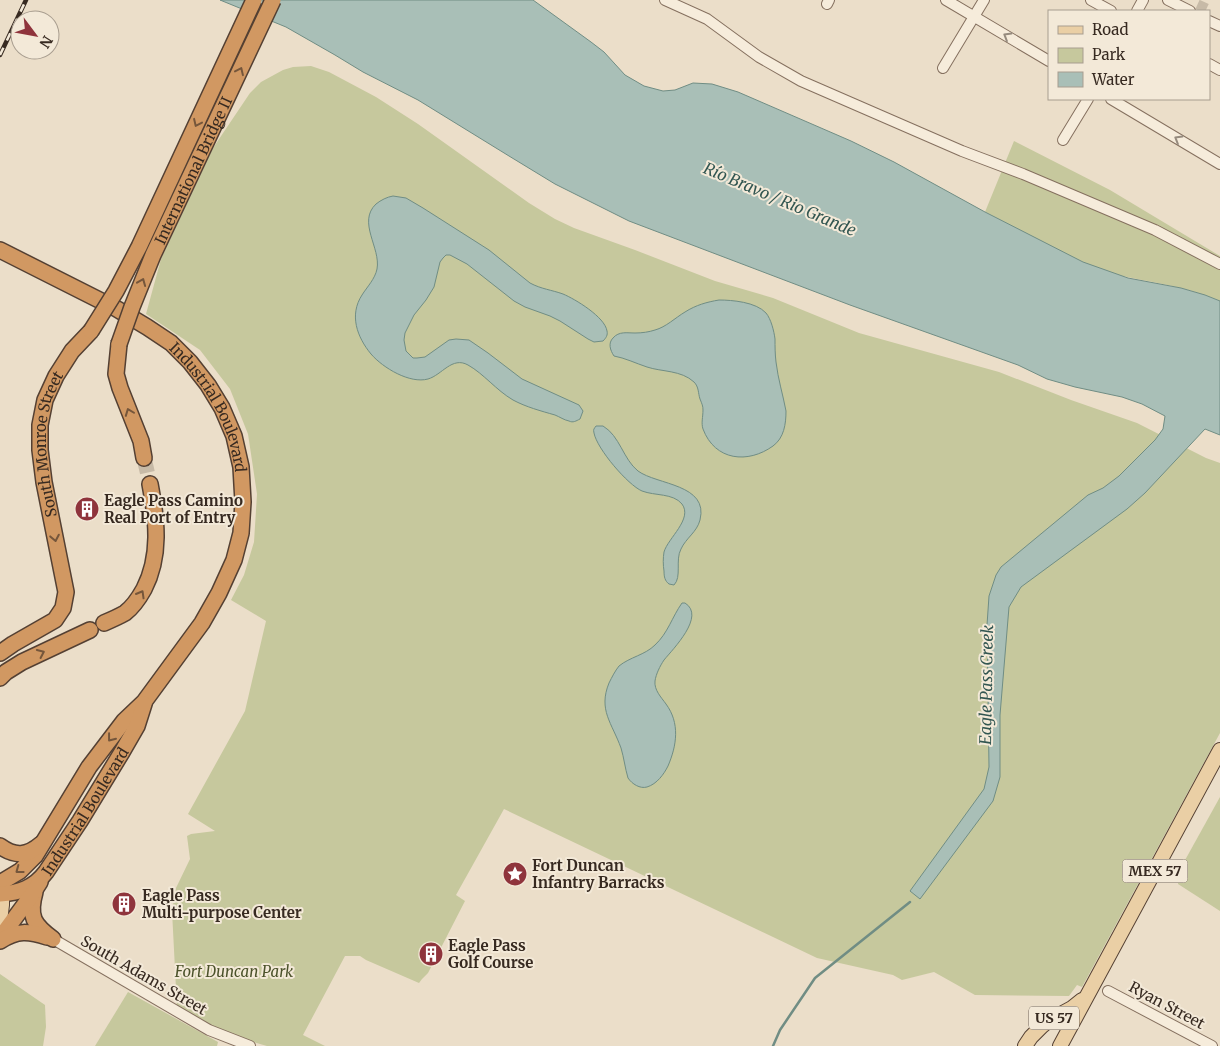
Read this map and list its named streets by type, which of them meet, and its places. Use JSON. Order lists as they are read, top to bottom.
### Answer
{
  "streets": {
    "highway": ["International Bridge II", "Industrial Boulevard", "South Monroe Street"],
    "main road": ["MEX 57", "US 57"],
    "street": ["South Adams Street", "Ryan Street"]
  },
  "crossings": [
    ["International Bridge II", "South Monroe Street"],
    ["MEX 57", "US 57"]
  ],
  "water": ["Río Bravo / Rio Grande", "Eagle Pass Creek"],
  "parks": ["Fort Duncan Park"],
  "places": {
    "building": ["Eagle Pass Camino Real Port of Entry", "Eagle Pass Multi-purpose Center", "Eagle Pass Golf Course"],
    "place": ["Fort Duncan Infantry Barracks"]
  },
  "legend": ["Road", "Park", "Water"],
  "north": "bottom right"
}
